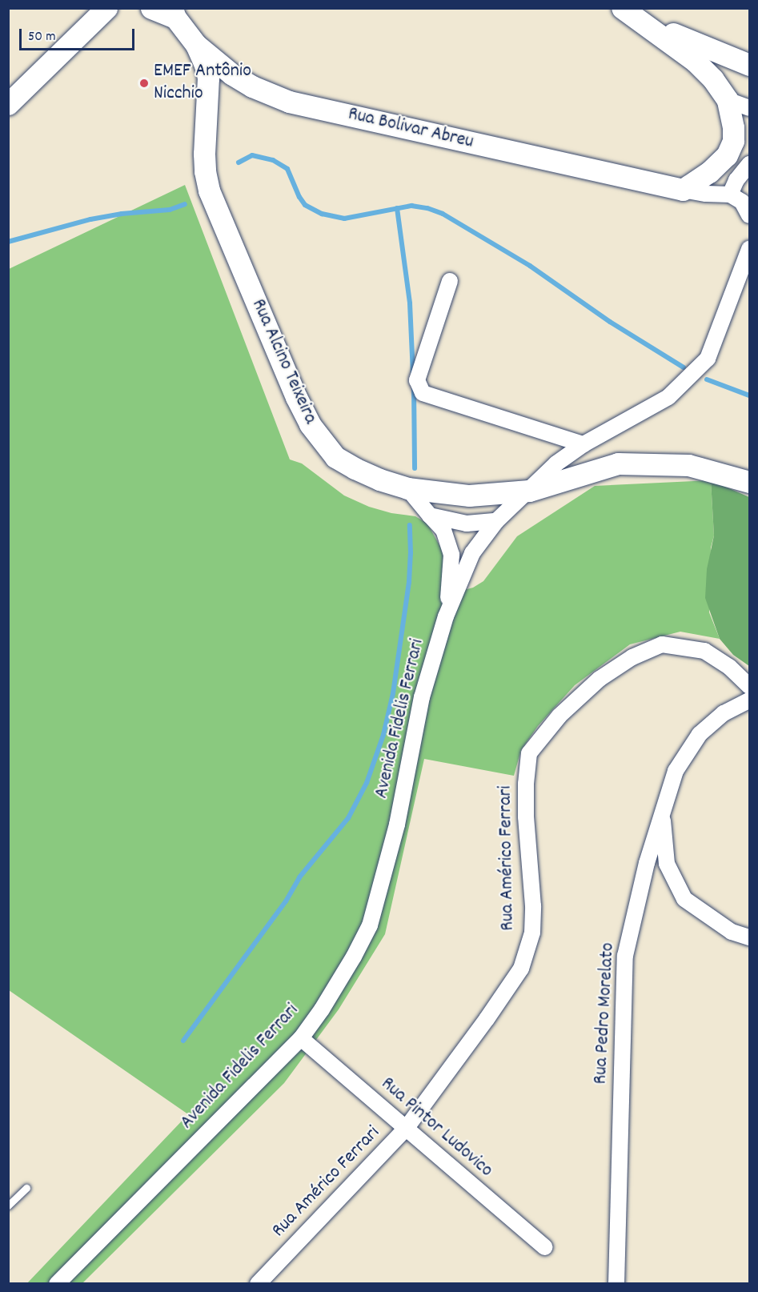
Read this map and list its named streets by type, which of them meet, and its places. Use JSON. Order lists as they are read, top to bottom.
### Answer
{
  "streets": {
    "main road": ["Rua Bolivar Abreu", "Rua Alcino Teixeira"],
    "street": [
      "Avenida Fidelis Ferrari",
      "Rua Américo Ferrari",
      "Rua Pedro Morelato",
      "Rua Pintor Ludovico"
    ]
  },
  "crossings": [
    ["Rua Bolivar Abreu", "Rua Alcino Teixeira"],
    ["Rua Alcino Teixeira", "Avenida Fidelis Ferrari"],
    ["Avenida Fidelis Ferrari", "Rua Pintor Ludovico"],
    ["Rua Américo Ferrari", "Rua Pintor Ludovico"]
  ],
  "places": ["EMEF Antônio Nicchio"],
  "scale_bar": "50 m"
}
